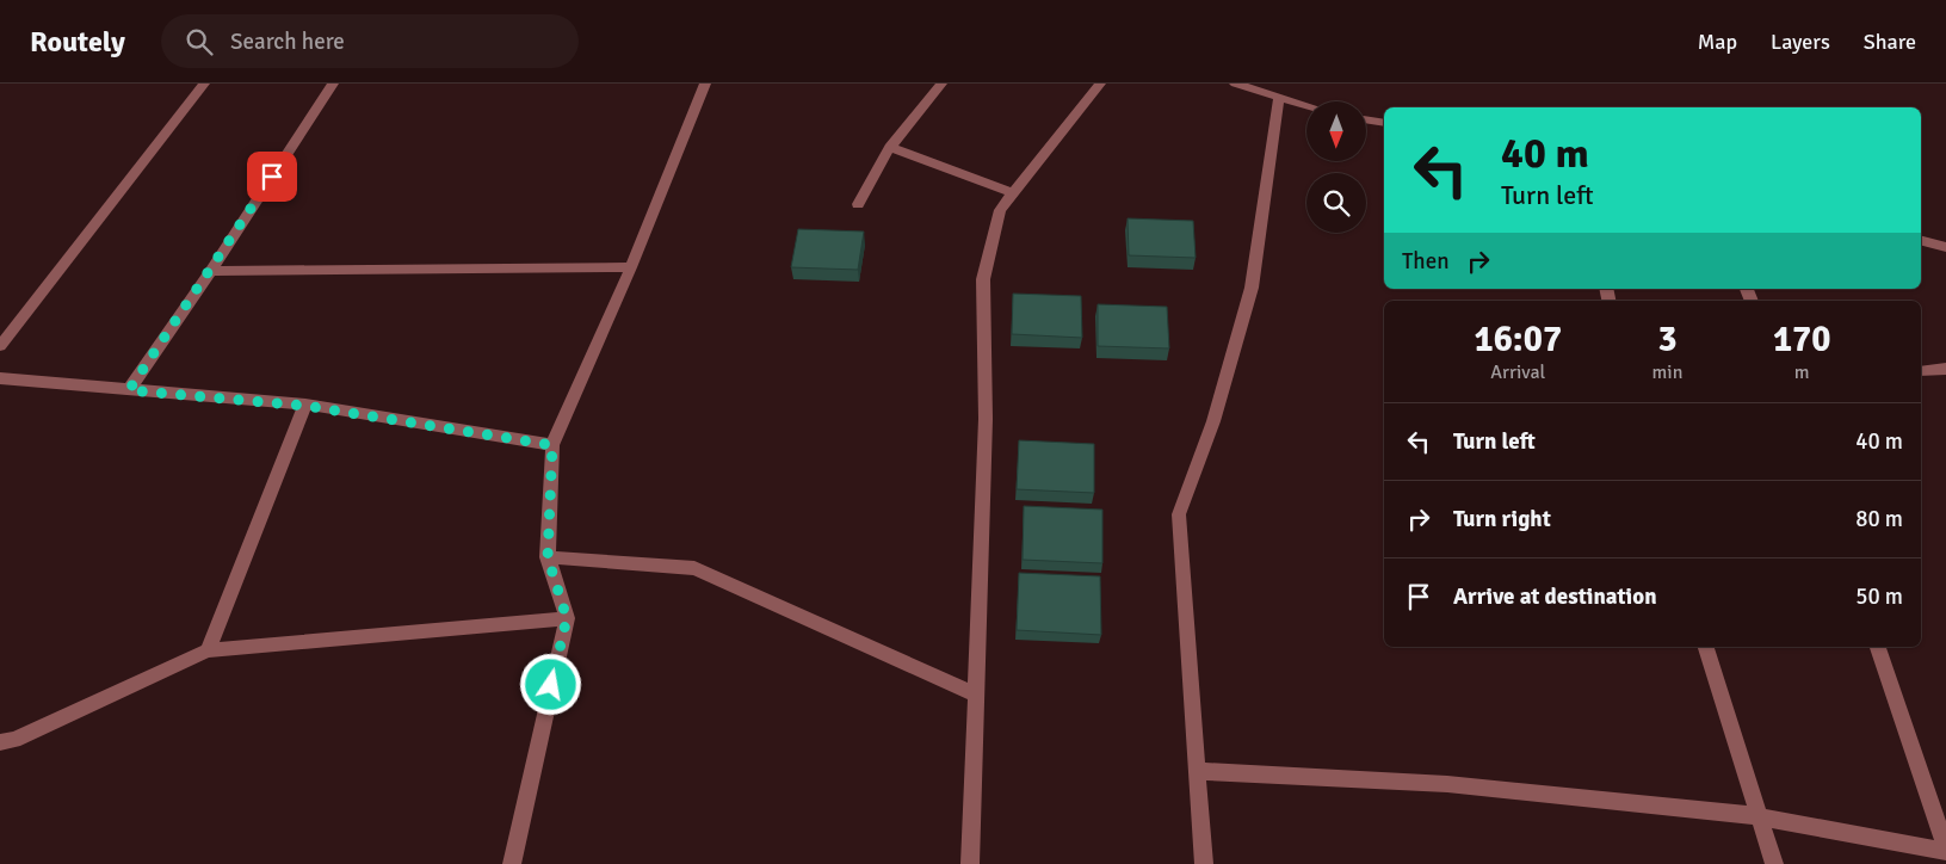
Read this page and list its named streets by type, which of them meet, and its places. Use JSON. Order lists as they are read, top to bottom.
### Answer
{
  "north": "bottom",
  "page": {
    "header": "Routely",
    "search": "Search here",
    "nav": ["Map", "Layers", "Share"],
    "turn": ["40 m", "Turn left"],
    "then": "Then",
    "eta": [
      "16:07",
      "Arrival",
      "3",
      "min",
      "170",
      "m"
    ],
    "list": [
      {
        "name": "Turn left",
        "value": "40 m"
      },
      {
        "name": "Turn right",
        "value": "80 m"
      },
      {
        "name": "Arrive at destination",
        "value": "50 m"
      }
    ]
  }
}
